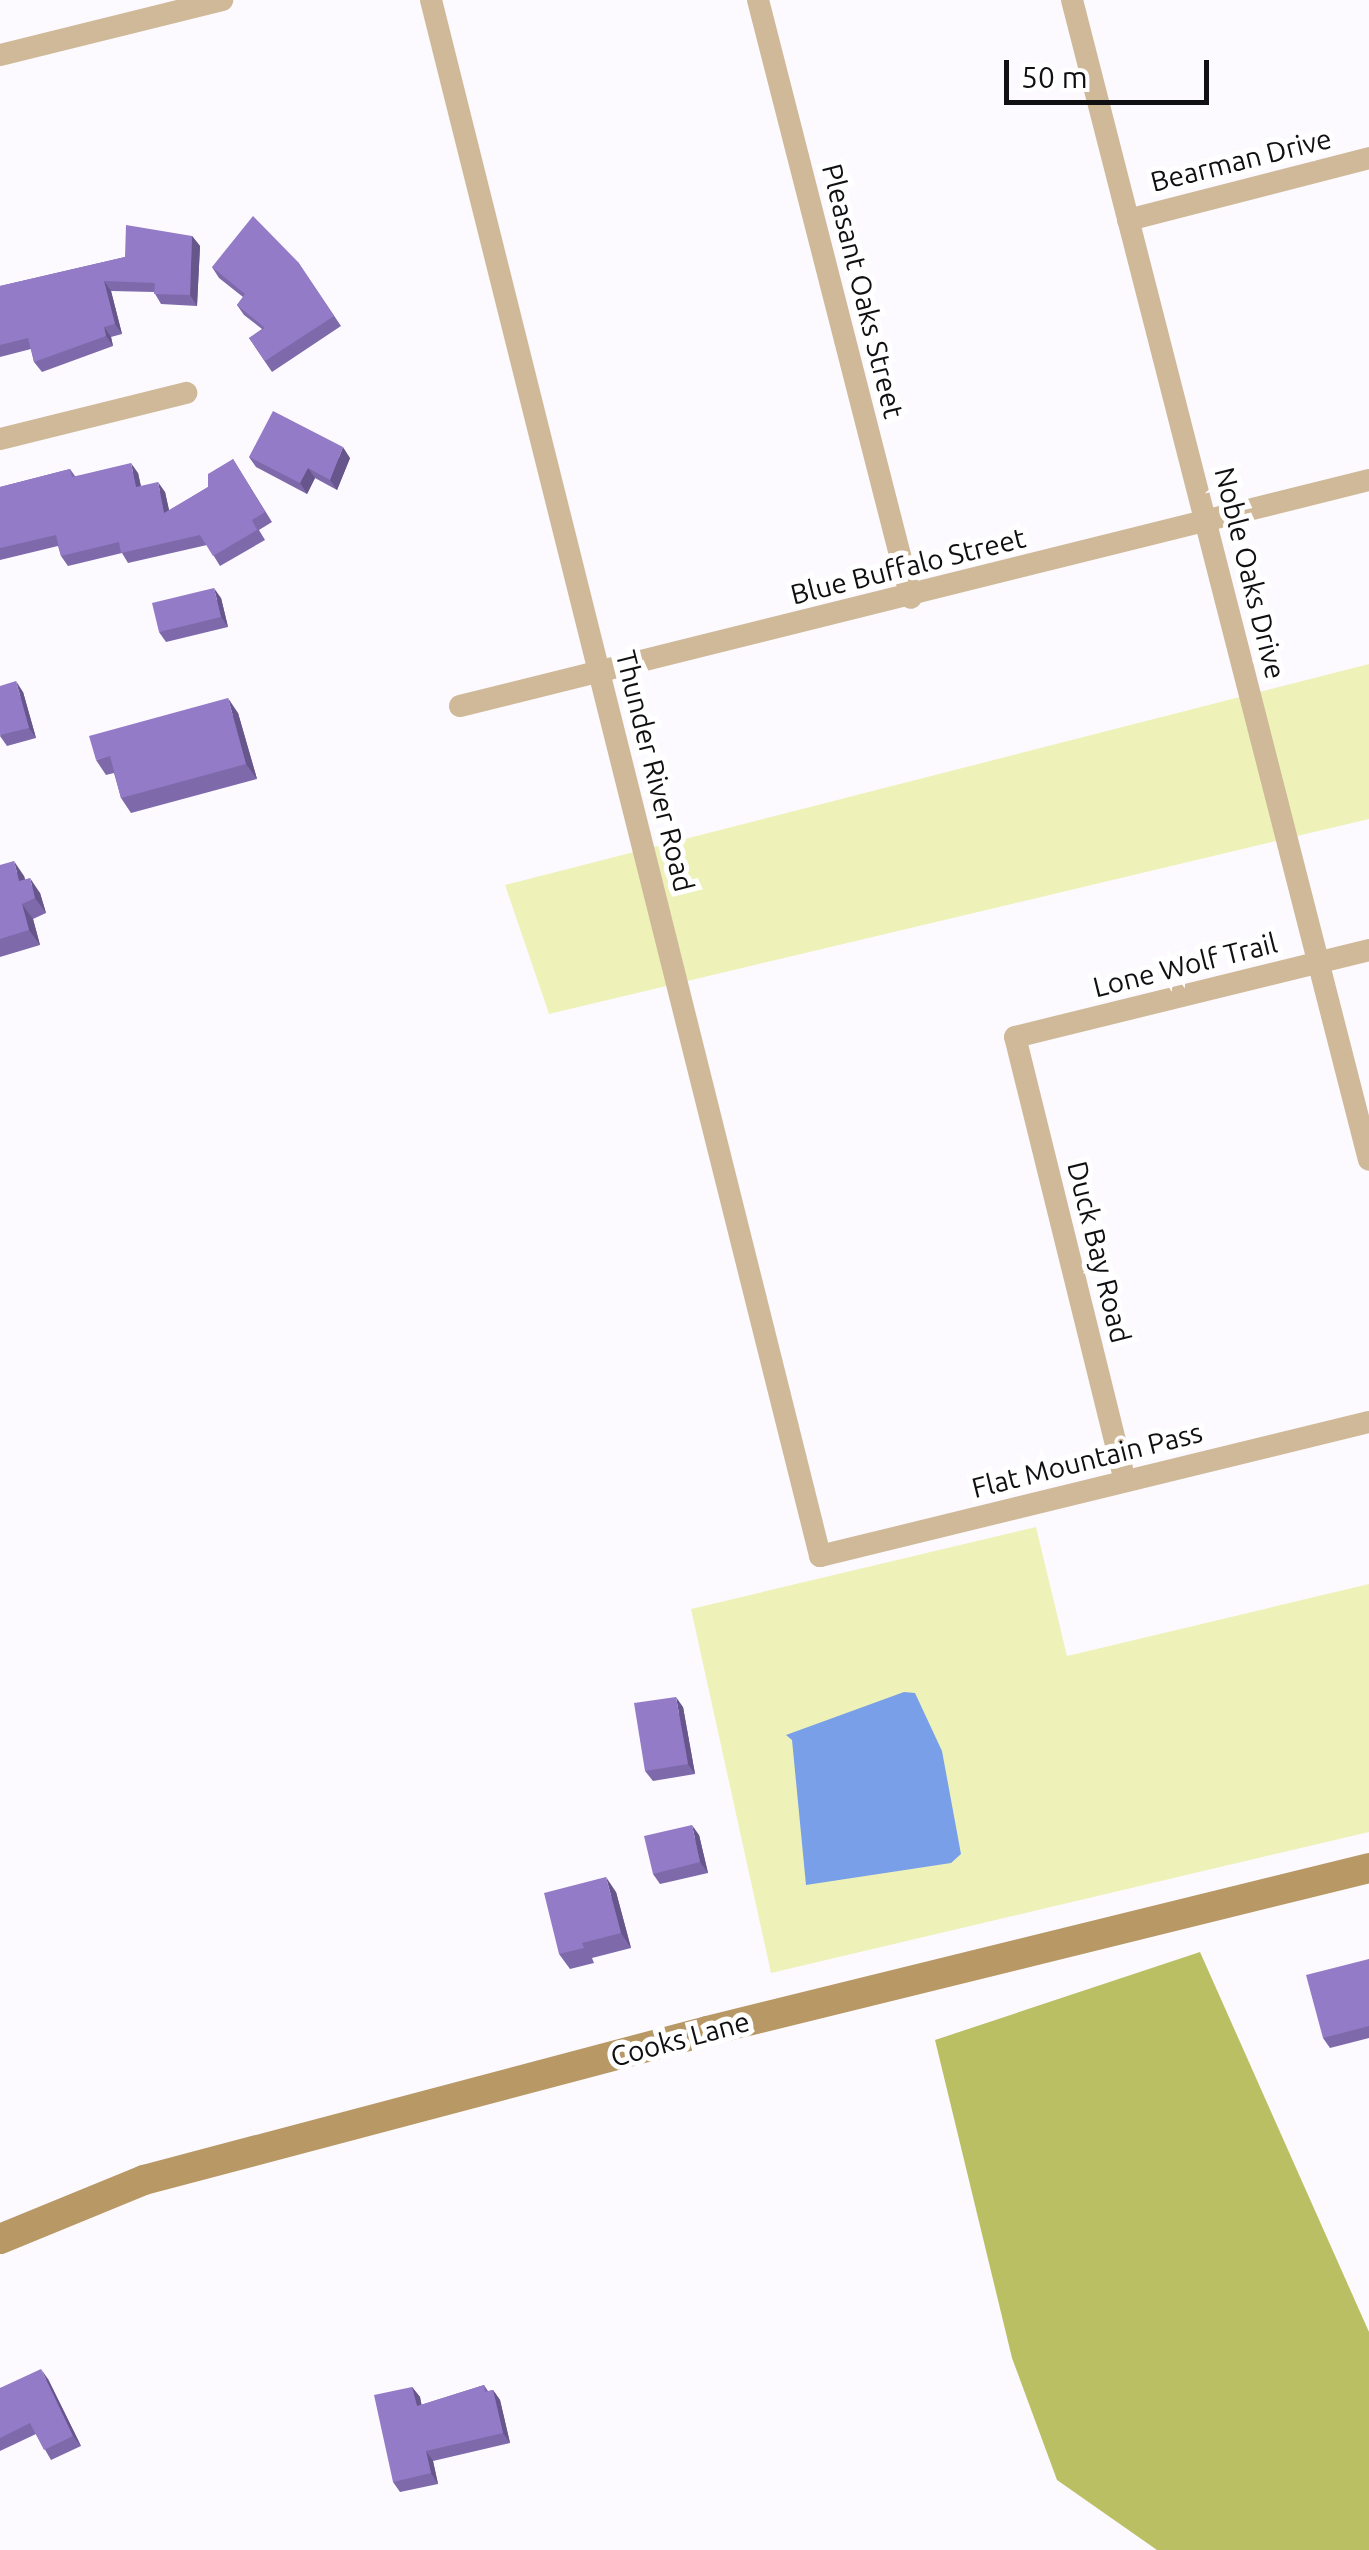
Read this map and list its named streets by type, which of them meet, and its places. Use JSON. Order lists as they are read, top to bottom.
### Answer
{
  "streets": {
    "street": [
      "Bearman Drive",
      "Pleasant Oaks Street",
      "Blue Buffalo Street",
      "Noble Oaks Drive",
      "Thunder River Road",
      "Lone Wolf Trail",
      "Duck Bay Road",
      "Flat Mountain Pass",
      "Cooks Lane"
    ]
  },
  "crossings": [
    ["Bearman Drive", "Noble Oaks Drive"],
    ["Pleasant Oaks Street", "Blue Buffalo Street"],
    ["Blue Buffalo Street", "Noble Oaks Drive"],
    ["Blue Buffalo Street", "Thunder River Road"],
    ["Noble Oaks Drive", "Lone Wolf Trail"],
    ["Thunder River Road", "Flat Mountain Pass"],
    ["Lone Wolf Trail", "Duck Bay Road"],
    ["Duck Bay Road", "Flat Mountain Pass"]
  ],
  "scale_bar": "50 m"
}
